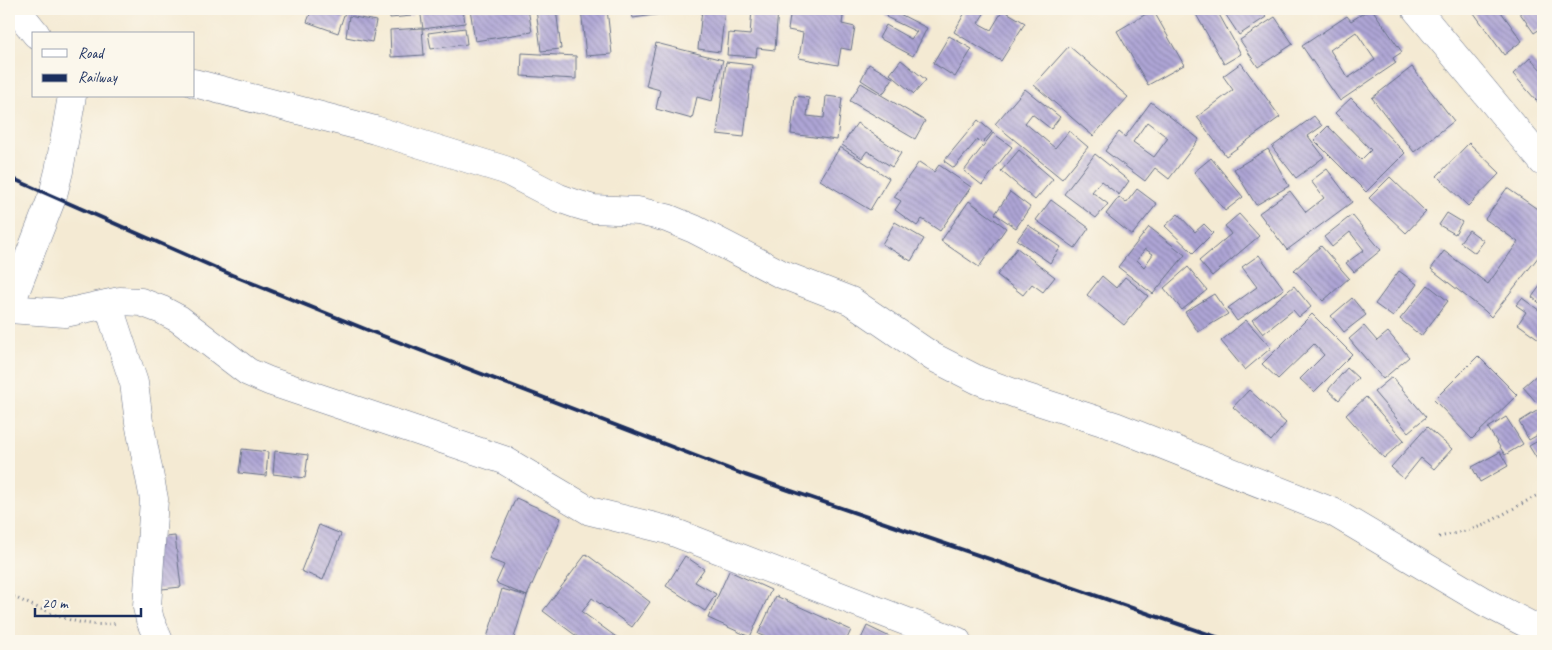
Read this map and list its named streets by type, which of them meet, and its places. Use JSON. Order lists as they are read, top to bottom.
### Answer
{
  "legend": ["Road", "Railway"],
  "scale_bar": "20 m"
}
